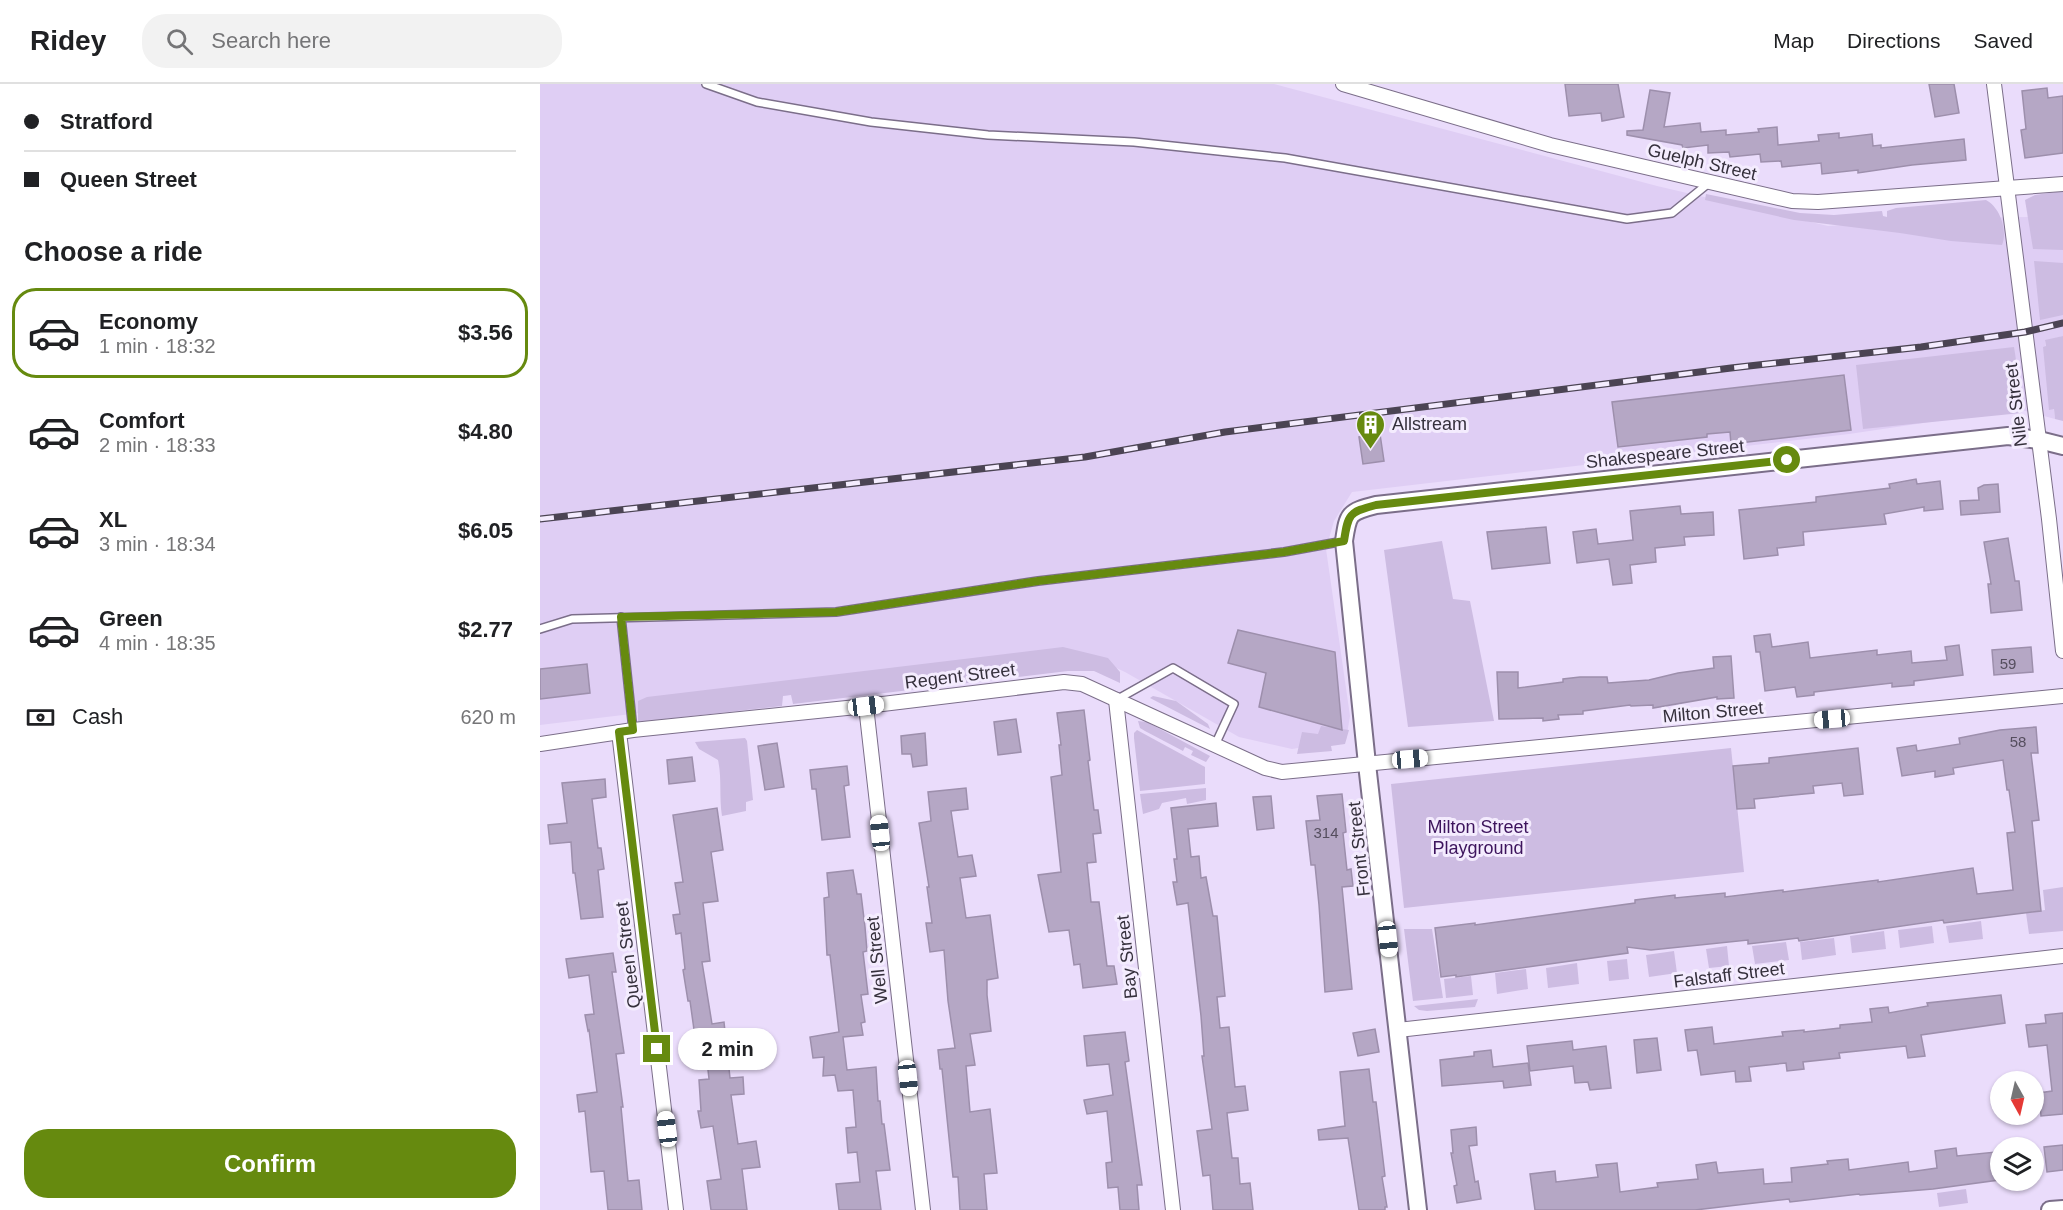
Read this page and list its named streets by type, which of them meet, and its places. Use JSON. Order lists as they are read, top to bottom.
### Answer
{
  "streets": {
    "street": [
      "Guelph Street",
      "Nile Street",
      "Shakespeare Street",
      "Regent Street",
      "Milton Street",
      "Front Street",
      "Queen Street",
      "Bay Street",
      "Well Street",
      "Falstaff Street"
    ]
  },
  "crossings": [
    ["Guelph Street", "Nile Street"],
    ["Nile Street", "Shakespeare Street"],
    ["Shakespeare Street", "Front Street"],
    ["Regent Street", "Milton Street"],
    ["Regent Street", "Front Street"],
    ["Regent Street", "Queen Street"],
    ["Regent Street", "Bay Street"],
    ["Regent Street", "Well Street"],
    ["Milton Street", "Front Street"],
    ["Front Street", "Falstaff Street"]
  ],
  "parks": ["Milton Street Playground"],
  "places": {
    "building": ["Allstream"]
  },
  "house_numbers": ["59", "58", "314"],
  "north": "bottom",
  "page": {
    "header": "Ridey",
    "search": "Search here",
    "nav": ["Map", "Directions", "Saved"],
    "banner": ["Stratford", "Queen Street"],
    "heading": "Choose a ride",
    "list": [
      {
        "name": "Economy",
        "note": "1 min · 18:32",
        "value": "$3.56"
      },
      {
        "name": "Comfort",
        "note": "2 min · 18:33",
        "value": "$4.80"
      },
      {
        "name": "XL",
        "note": "3 min · 18:34",
        "value": "$6.05"
      },
      {
        "name": "Green",
        "note": "4 min · 18:35",
        "value": "$2.77"
      }
    ],
    "pay": ["Cash", "620 m"],
    "bubble": "2 min",
    "buttons": "Confirm"
  }
}
